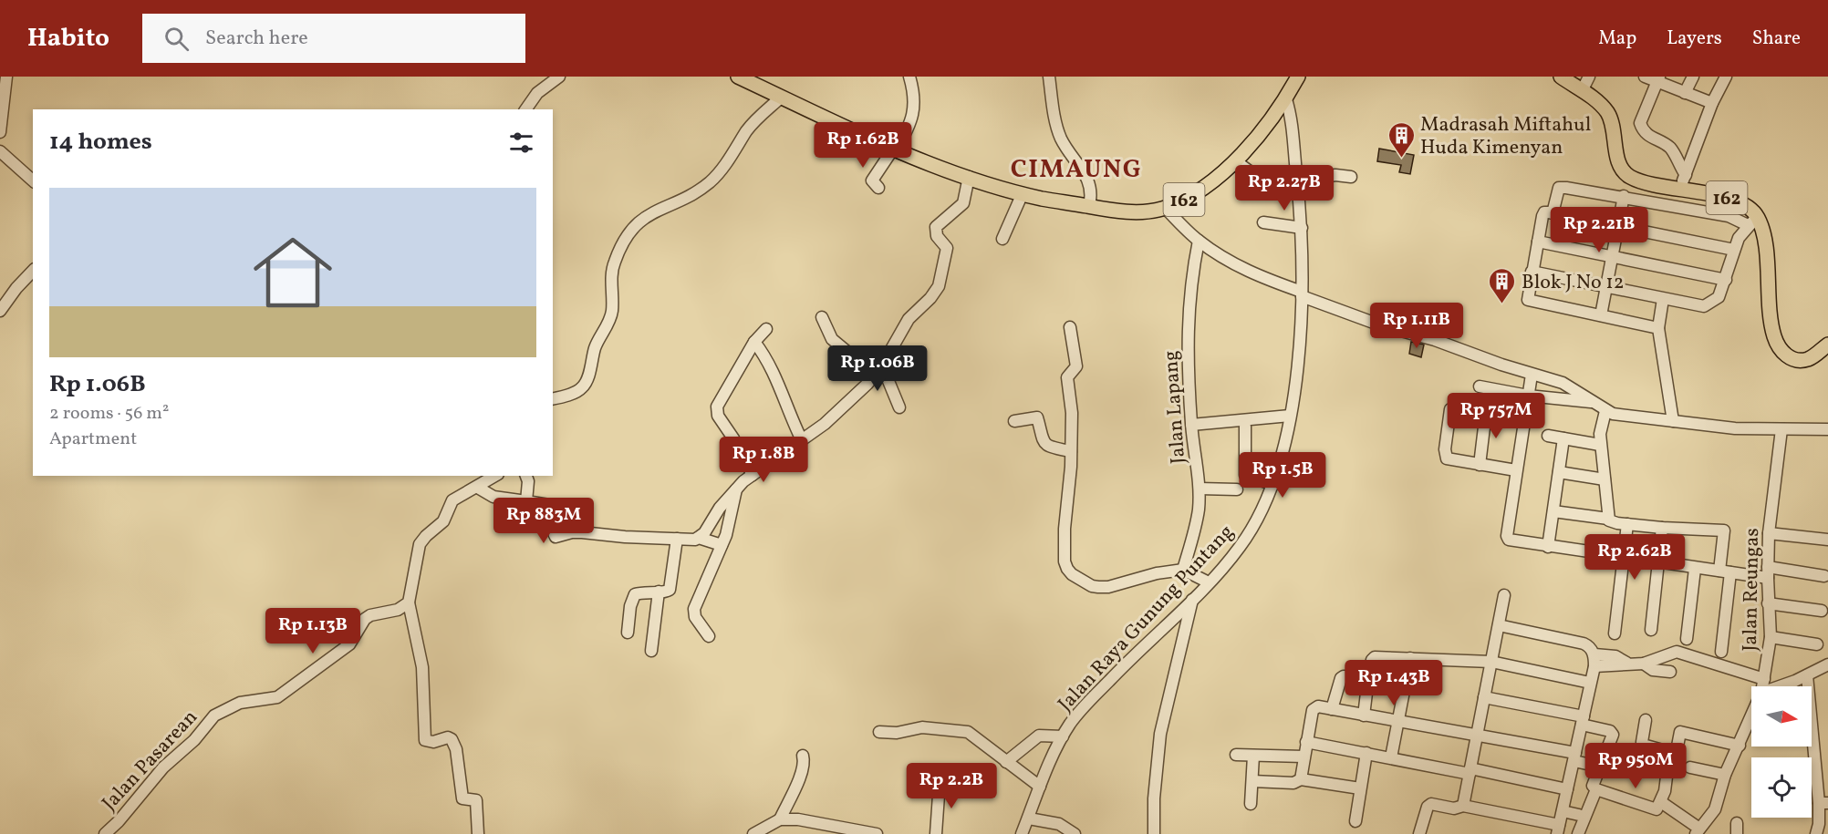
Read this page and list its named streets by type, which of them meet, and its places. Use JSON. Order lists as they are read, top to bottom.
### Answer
{
  "streets": {
    "main road": ["162"],
    "street": [
      "Jalan Lapang",
      "Jalan Reungas",
      "Jalan Raya Gunung Puntang",
      "Jalan Pasarean"
    ]
  },
  "crossings": [
    ["162", "Jalan Raya Gunung Puntang"]
  ],
  "districts": ["CIMAUNG"],
  "places": {
    "building": ["Madrasah Miftahul Huda Kimenyan", "Blok J No 12"]
  },
  "north": "right",
  "page": {
    "header": "Habito",
    "search": "Search here",
    "nav": ["Map", "Layers", "Share"],
    "heading": "14 homes",
    "price": [
      "Rp 1.62B",
      "Rp 2.27B",
      "Rp 2.21B",
      "Rp 1.11B",
      "Rp 1.06B",
      "Rp 757M",
      "Rp 1.8B",
      "Rp 1.5B",
      "Rp 883M",
      "Rp 2.62B",
      "Rp 1.13B",
      "Rp 1.43B",
      "Rp 950M",
      "Rp 2.2B"
    ],
    "list": [
      {
        "name": "Rp 1.06B",
        "note": "2 rooms · 56 m² · Apartment"
      }
    ]
  }
}
